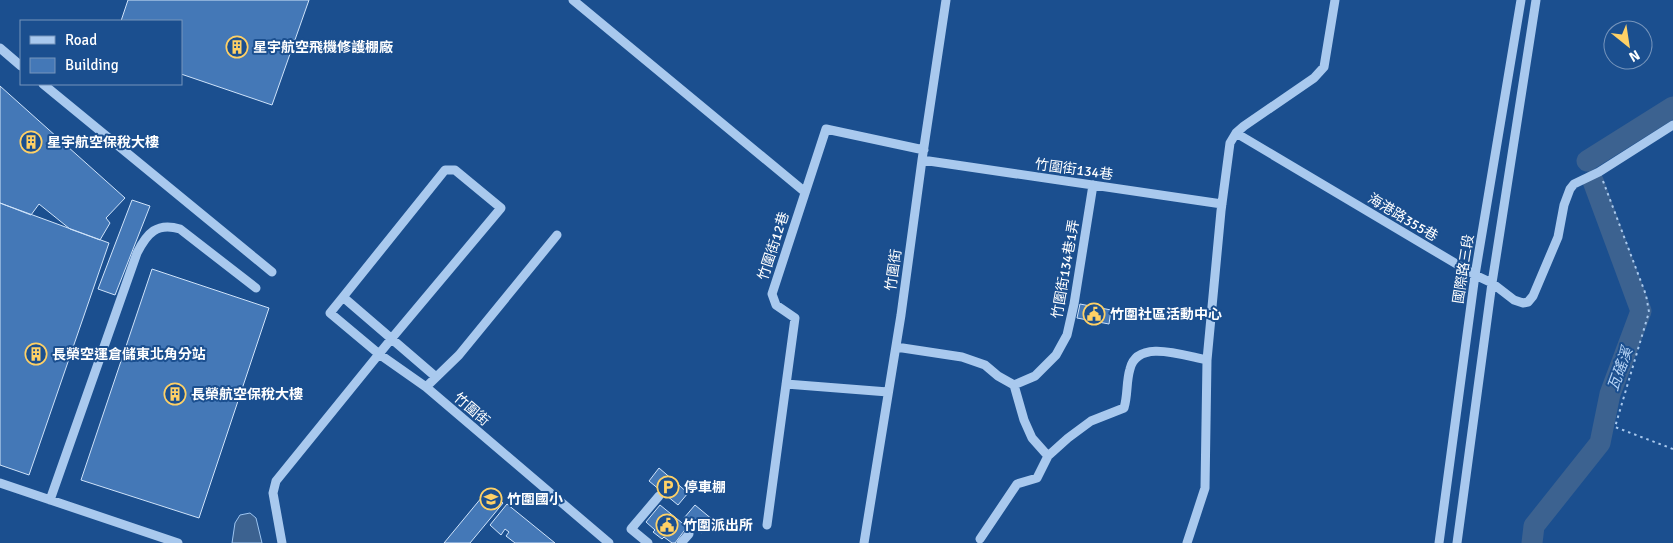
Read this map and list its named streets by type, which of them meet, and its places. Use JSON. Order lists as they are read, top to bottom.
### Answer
{
  "streets": {
    "street": [
      "竹圍街134巷",
      "海港路355巷",
      "竹圍街12巷",
      "竹圍街134巷1弄",
      "國際路三段",
      "竹圍街"
    ]
  },
  "crossings": [
    ["竹圍街134巷", "竹圍街134巷1弄"],
    ["竹圍街134巷", "竹圍街"],
    ["海港路355巷", "國際路三段"],
    ["竹圍街12巷", "竹圍街"]
  ],
  "water": ["瓦磘溪"],
  "places": {
    "building": [
      "星宇航空飛機修護棚廠",
      "星宇航空保稅大樓",
      "長榮空運倉儲東北角分站",
      "長榮航空保稅大樓"
    ],
    "public building": ["竹圍社區活動中心", "竹圍派出所"],
    "parking": ["停車棚"],
    "school or university": ["竹圍國小"]
  },
  "legend": ["Road", "Building"],
  "north": "bottom right"
}
